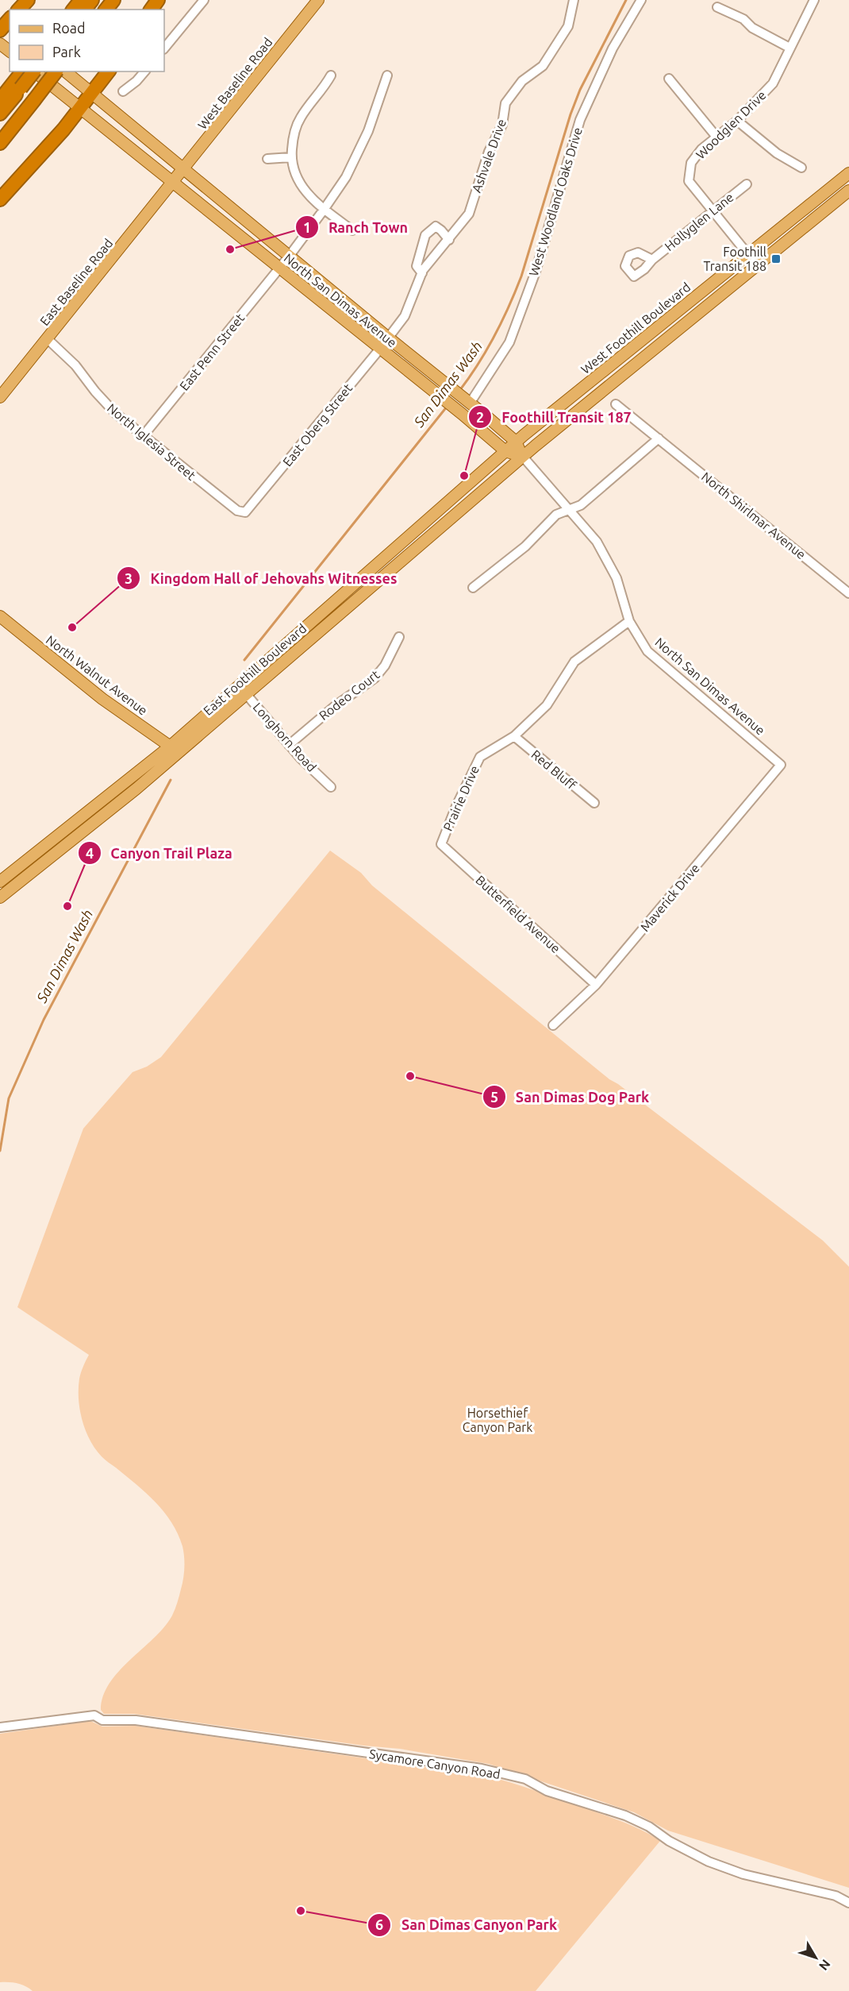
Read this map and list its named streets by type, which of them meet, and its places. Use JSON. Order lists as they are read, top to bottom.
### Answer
{
  "streets": {
    "main road": [
      "West Baseline Road",
      "East Baseline Road",
      "North San Dimas Avenue",
      "West Foothill Boulevard",
      "East Foothill Boulevard",
      "North Walnut Avenue"
    ],
    "street": [
      "Woodglen Drive",
      "Ashvale Drive",
      "West Woodland Oaks Drive",
      "Hollyglen Lane",
      "East Penn Street",
      "East Oberg Street",
      "North Iglesia Street",
      "North Shirlmar Avenue",
      "Rodeo Court",
      "Longhorn Road",
      "Red Bluff",
      "Prairie Drive",
      "Maverick Drive",
      "Butterfield Avenue",
      "Sycamore Canyon Road"
    ]
  },
  "crossings": [
    ["West Baseline Road", "East Baseline Road"],
    ["West Baseline Road", "North San Dimas Avenue"],
    ["Woodglen Drive", "Hollyglen Lane"],
    ["Woodglen Drive", "West Foothill Boulevard"],
    ["Ashvale Drive", "North San Dimas Avenue"],
    ["Ashvale Drive", "East Oberg Street"],
    ["West Woodland Oaks Drive", "North San Dimas Avenue"],
    ["East Baseline Road", "North San Dimas Avenue"],
    ["East Baseline Road", "North Iglesia Street"],
    ["North San Dimas Avenue", "West Foothill Boulevard"],
    ["North San Dimas Avenue", "East Penn Street"],
    ["North San Dimas Avenue", "East Oberg Street"],
    ["North San Dimas Avenue", "East Foothill Boulevard"],
    ["North San Dimas Avenue", "Prairie Drive"],
    ["North San Dimas Avenue", "Maverick Drive"],
    ["West Foothill Boulevard", "East Foothill Boulevard"],
    ["East Penn Street", "North Iglesia Street"],
    ["East Oberg Street", "North Iglesia Street"],
    ["East Foothill Boulevard", "North Walnut Avenue"],
    ["East Foothill Boulevard", "Longhorn Road"],
    ["Rodeo Court", "Longhorn Road"],
    ["Red Bluff", "Prairie Drive"],
    ["Prairie Drive", "Butterfield Avenue"],
    ["Maverick Drive", "Butterfield Avenue"]
  ],
  "water": ["San Dimas Wash"],
  "parks": ["Horsethief Canyon Park"],
  "places": {
    "other": [
      "Ranch Town",
      "Foothill Transit 187",
      "Kingdom Hall of Jehovahs Witnesses",
      "Canyon Trail Plaza",
      "San Dimas Dog Park",
      "San Dimas Canyon Park"
    ],
    "transit": ["Foothill Transit 188"]
  },
  "legend": ["Road", "Park"],
  "north": "bottom right"
}
